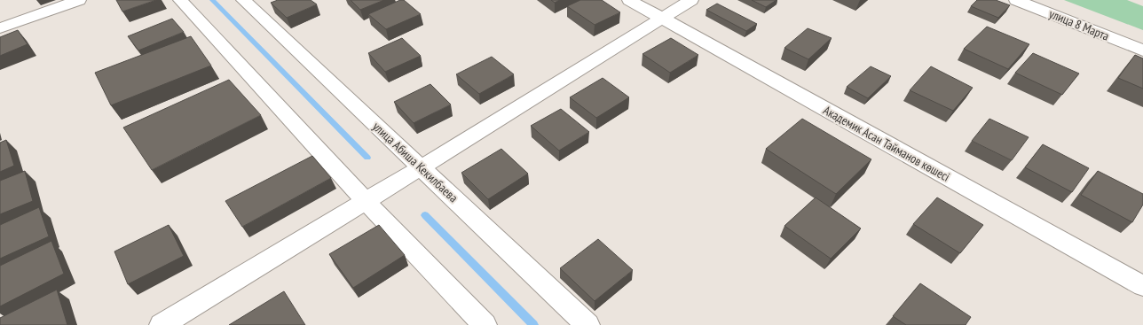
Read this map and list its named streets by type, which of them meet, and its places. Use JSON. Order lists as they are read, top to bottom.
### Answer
{
  "streets": {
    "street": ["улица 8 Марта", "Академик Асан Тайманов көшесі", "улица Абиша Кекилбаева"]
  }
}
